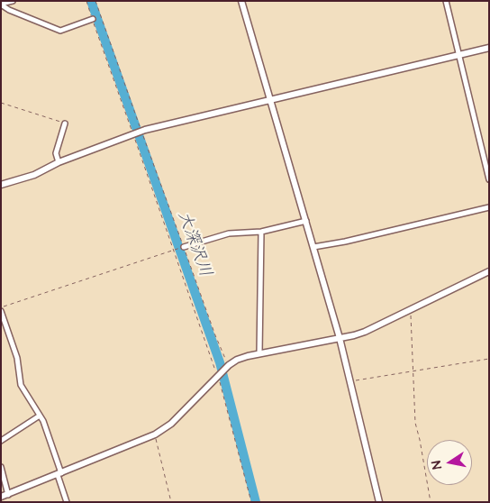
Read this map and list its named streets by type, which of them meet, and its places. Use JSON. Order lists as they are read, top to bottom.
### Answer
{
  "water": ["大深沢川"],
  "north": "left"
}
